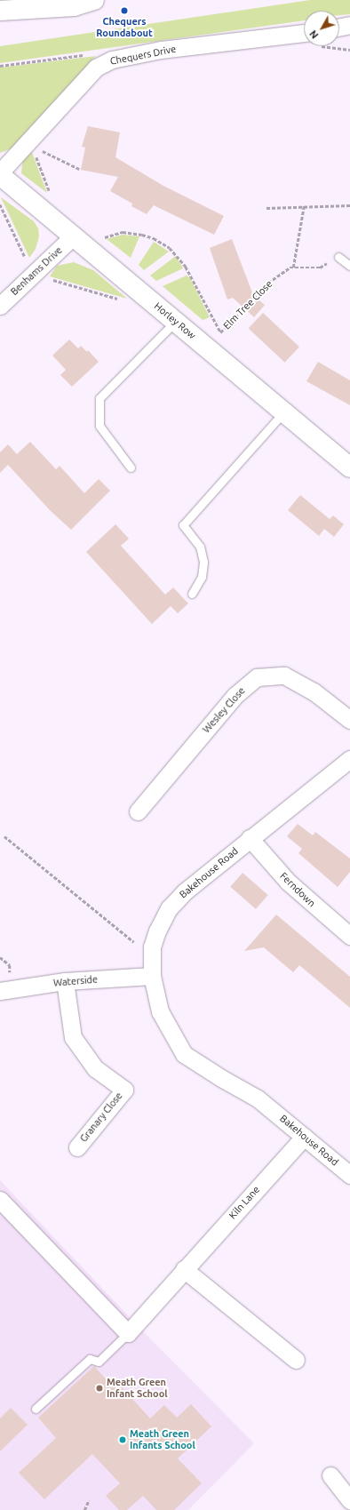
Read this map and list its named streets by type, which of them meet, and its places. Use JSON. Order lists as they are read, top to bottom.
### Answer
{
  "streets": {
    "street": [
      "Chequers Drive",
      "Benhams Drive",
      "Horley Row",
      "Wesley Close",
      "Bakehouse Road",
      "Ferndown",
      "Waterside",
      "Granary Close",
      "Kiln Lane"
    ],
    "path": ["Elm Tree Close"]
  },
  "crossings": [
    ["Benhams Drive", "Horley Row"],
    ["Elm Tree Close", "Horley Row"],
    ["Bakehouse Road", "Ferndown"],
    ["Bakehouse Road", "Waterside"],
    ["Bakehouse Road", "Kiln Lane"],
    ["Waterside", "Granary Close"]
  ],
  "places": ["Chequers Roundabout", "Meath Green Infant School", "Meath Green Infants School"],
  "north": "bottom left"
}
